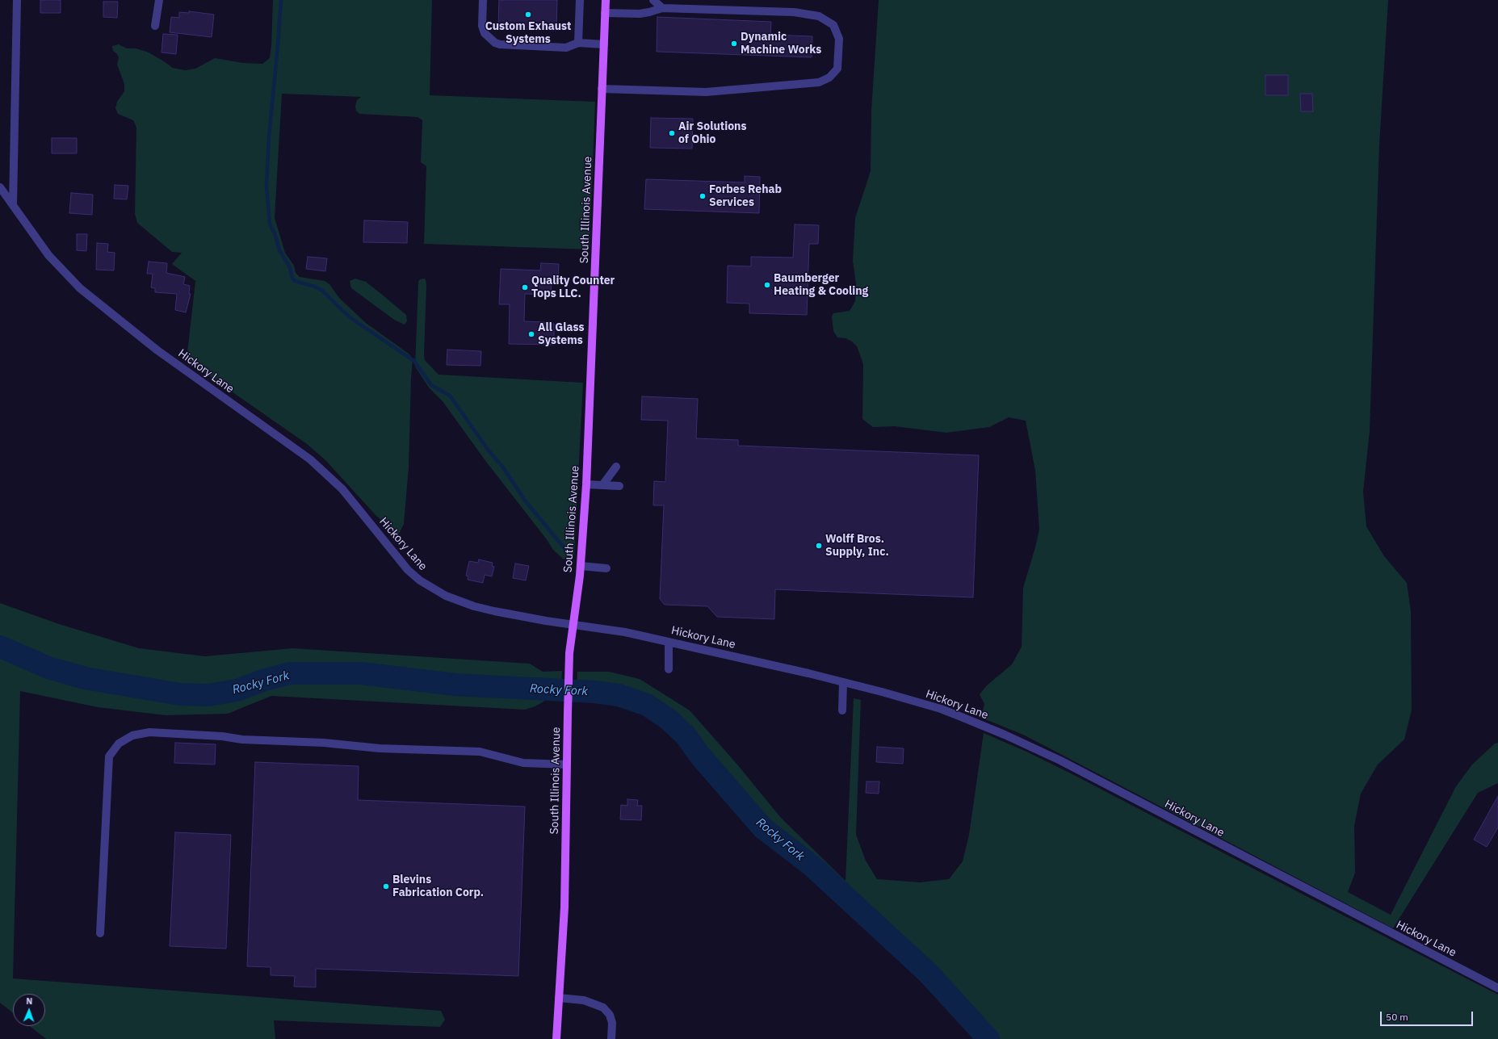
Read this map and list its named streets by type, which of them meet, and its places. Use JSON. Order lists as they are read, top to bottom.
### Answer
{
  "streets": {
    "main road": ["South Illinois Avenue"],
    "street": ["Hickory Lane"]
  },
  "crossings": [
    ["South Illinois Avenue", "Hickory Lane"]
  ],
  "water": ["Rocky Fork"],
  "places": [
    "Custom Exhaust Systems",
    "Dynamic Machine Works",
    "Air Solutions of Ohio",
    "Forbes Rehab Services",
    "Baumberger Heating & Cooling",
    "Quality Counter Tops LLC.",
    "All Glass Systems",
    "Wolff Bros. Supply, Inc.",
    "Blevins Fabrication Corp."
  ],
  "scale_bar": "50 m",
  "north": "top"
}
